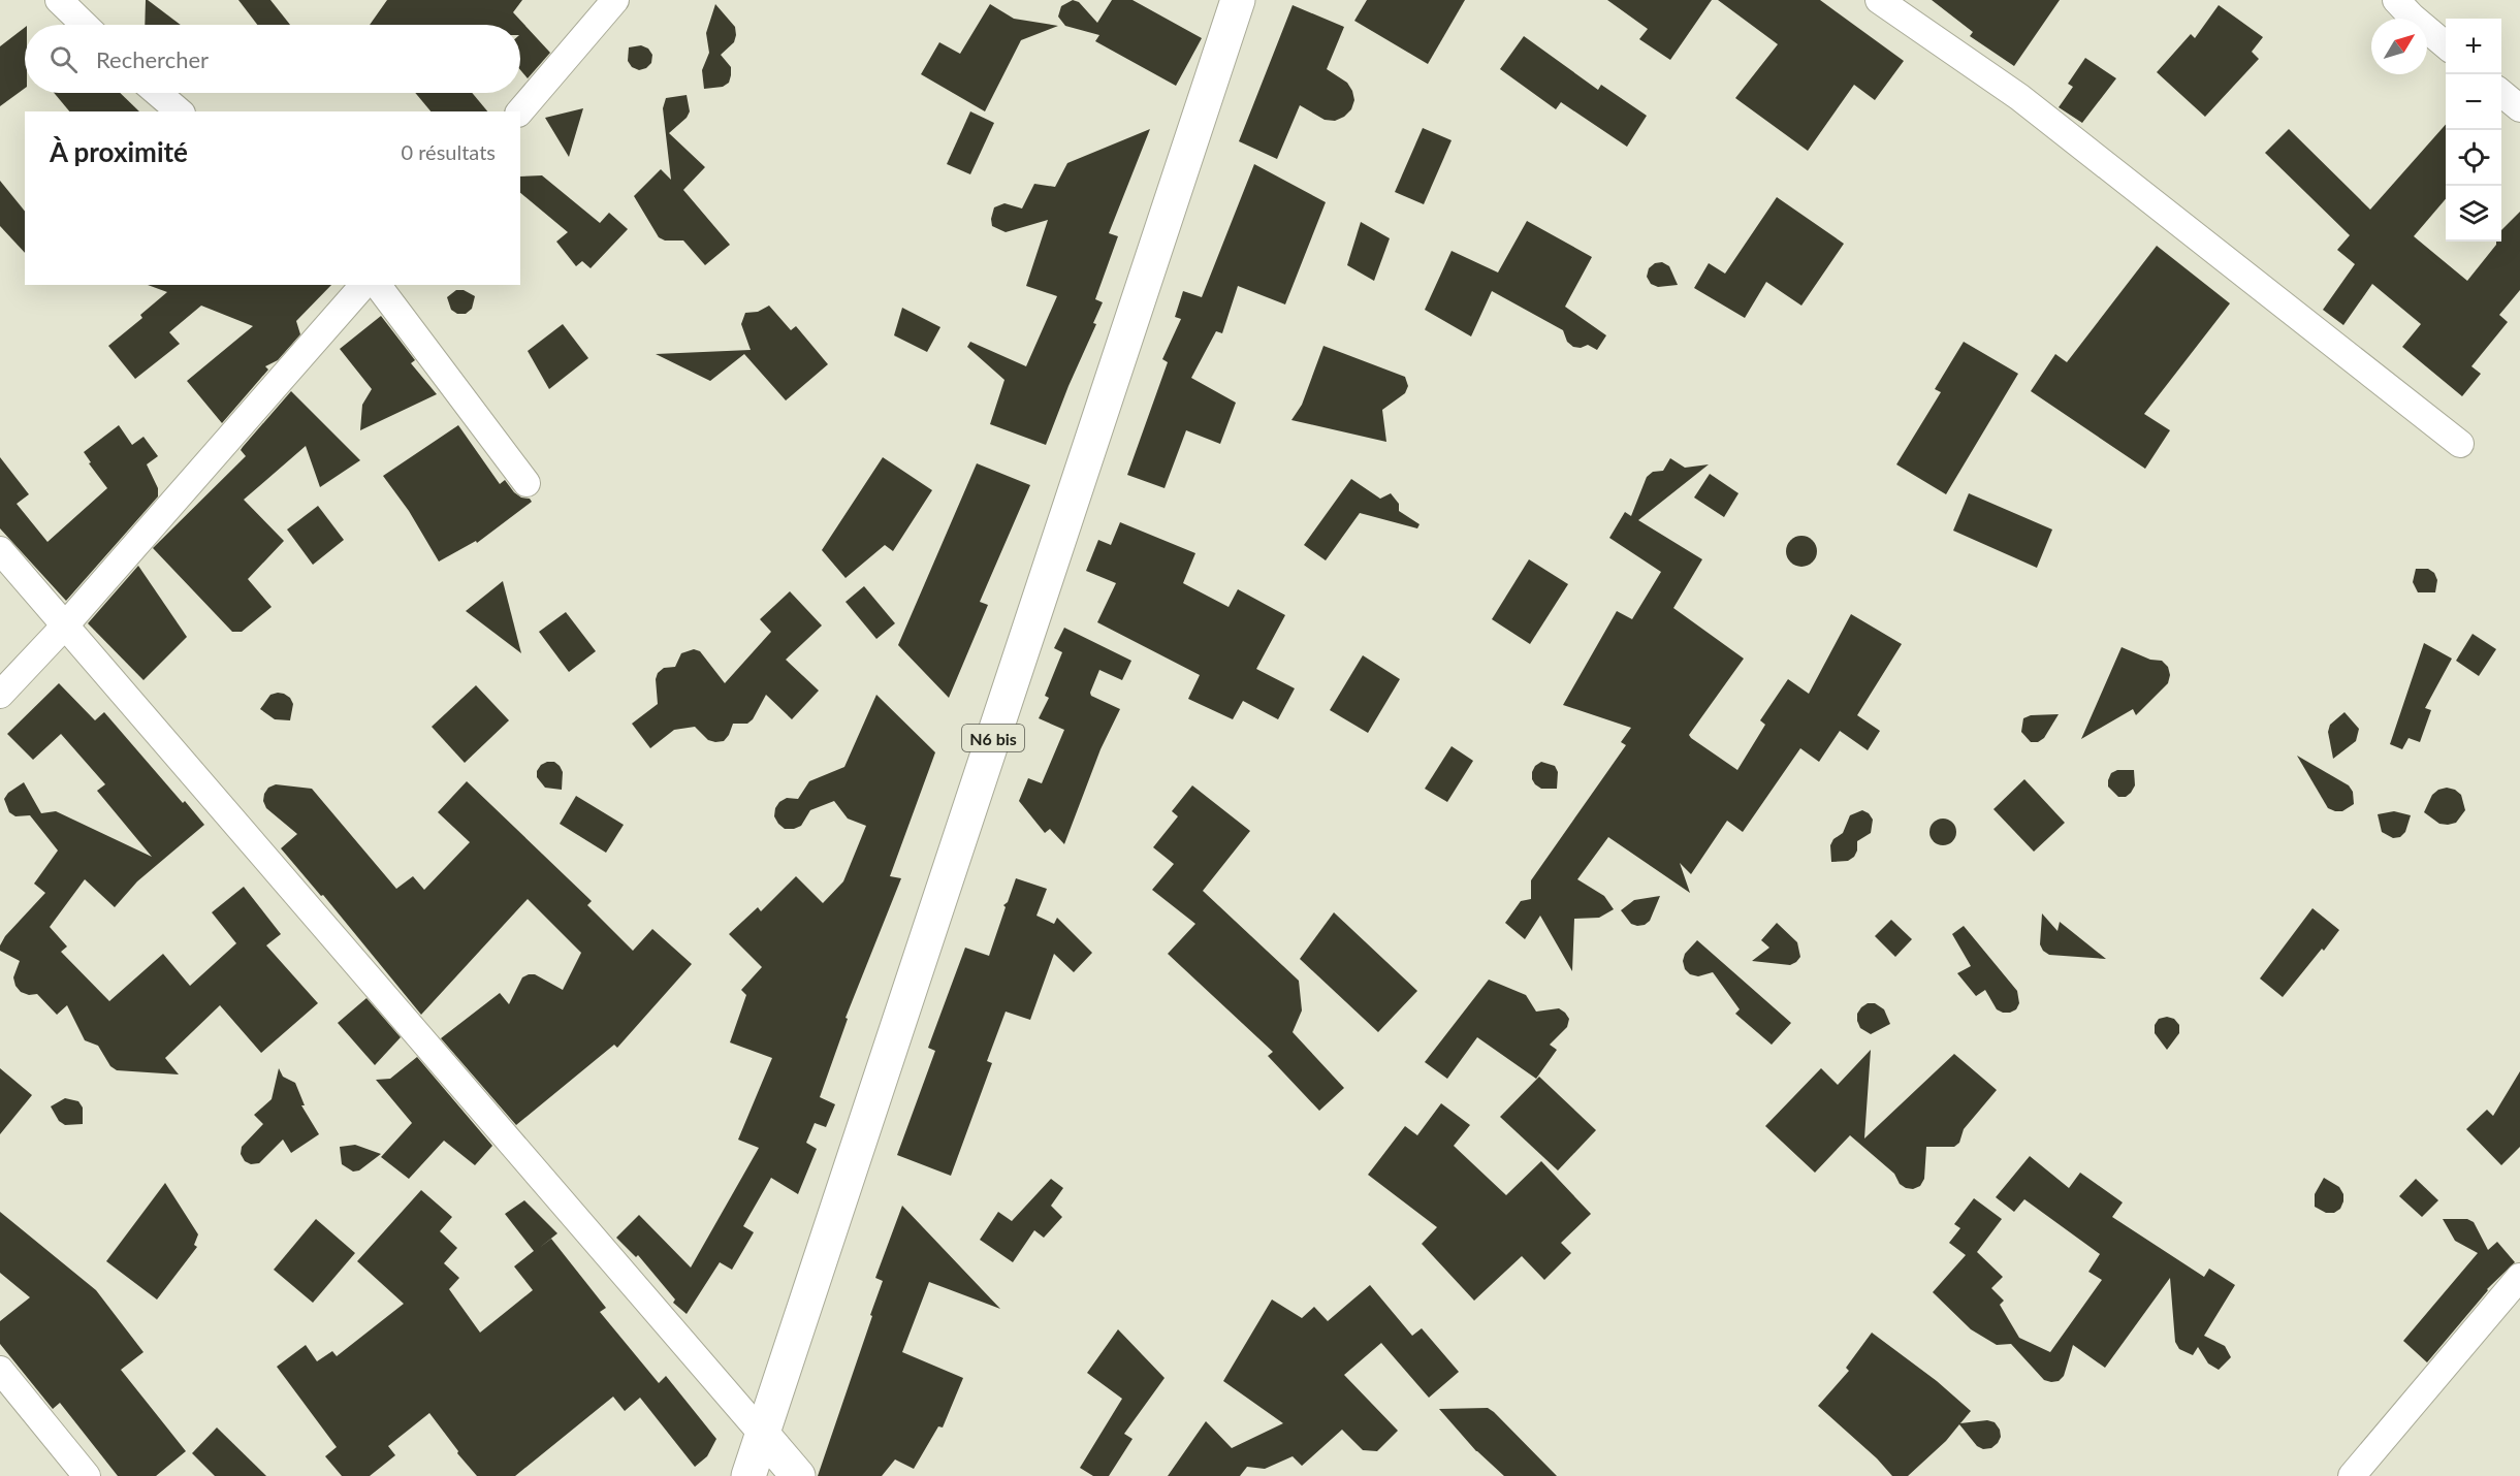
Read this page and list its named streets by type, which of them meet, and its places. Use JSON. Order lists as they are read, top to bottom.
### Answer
{
  "streets": {
    "main road": ["N6 bis"]
  },
  "north": "top right",
  "page": {
    "map_buttons": ["+", "−"],
    "search": "Rechercher",
    "heading": ["À proximité", "0 résultats"]
  }
}
